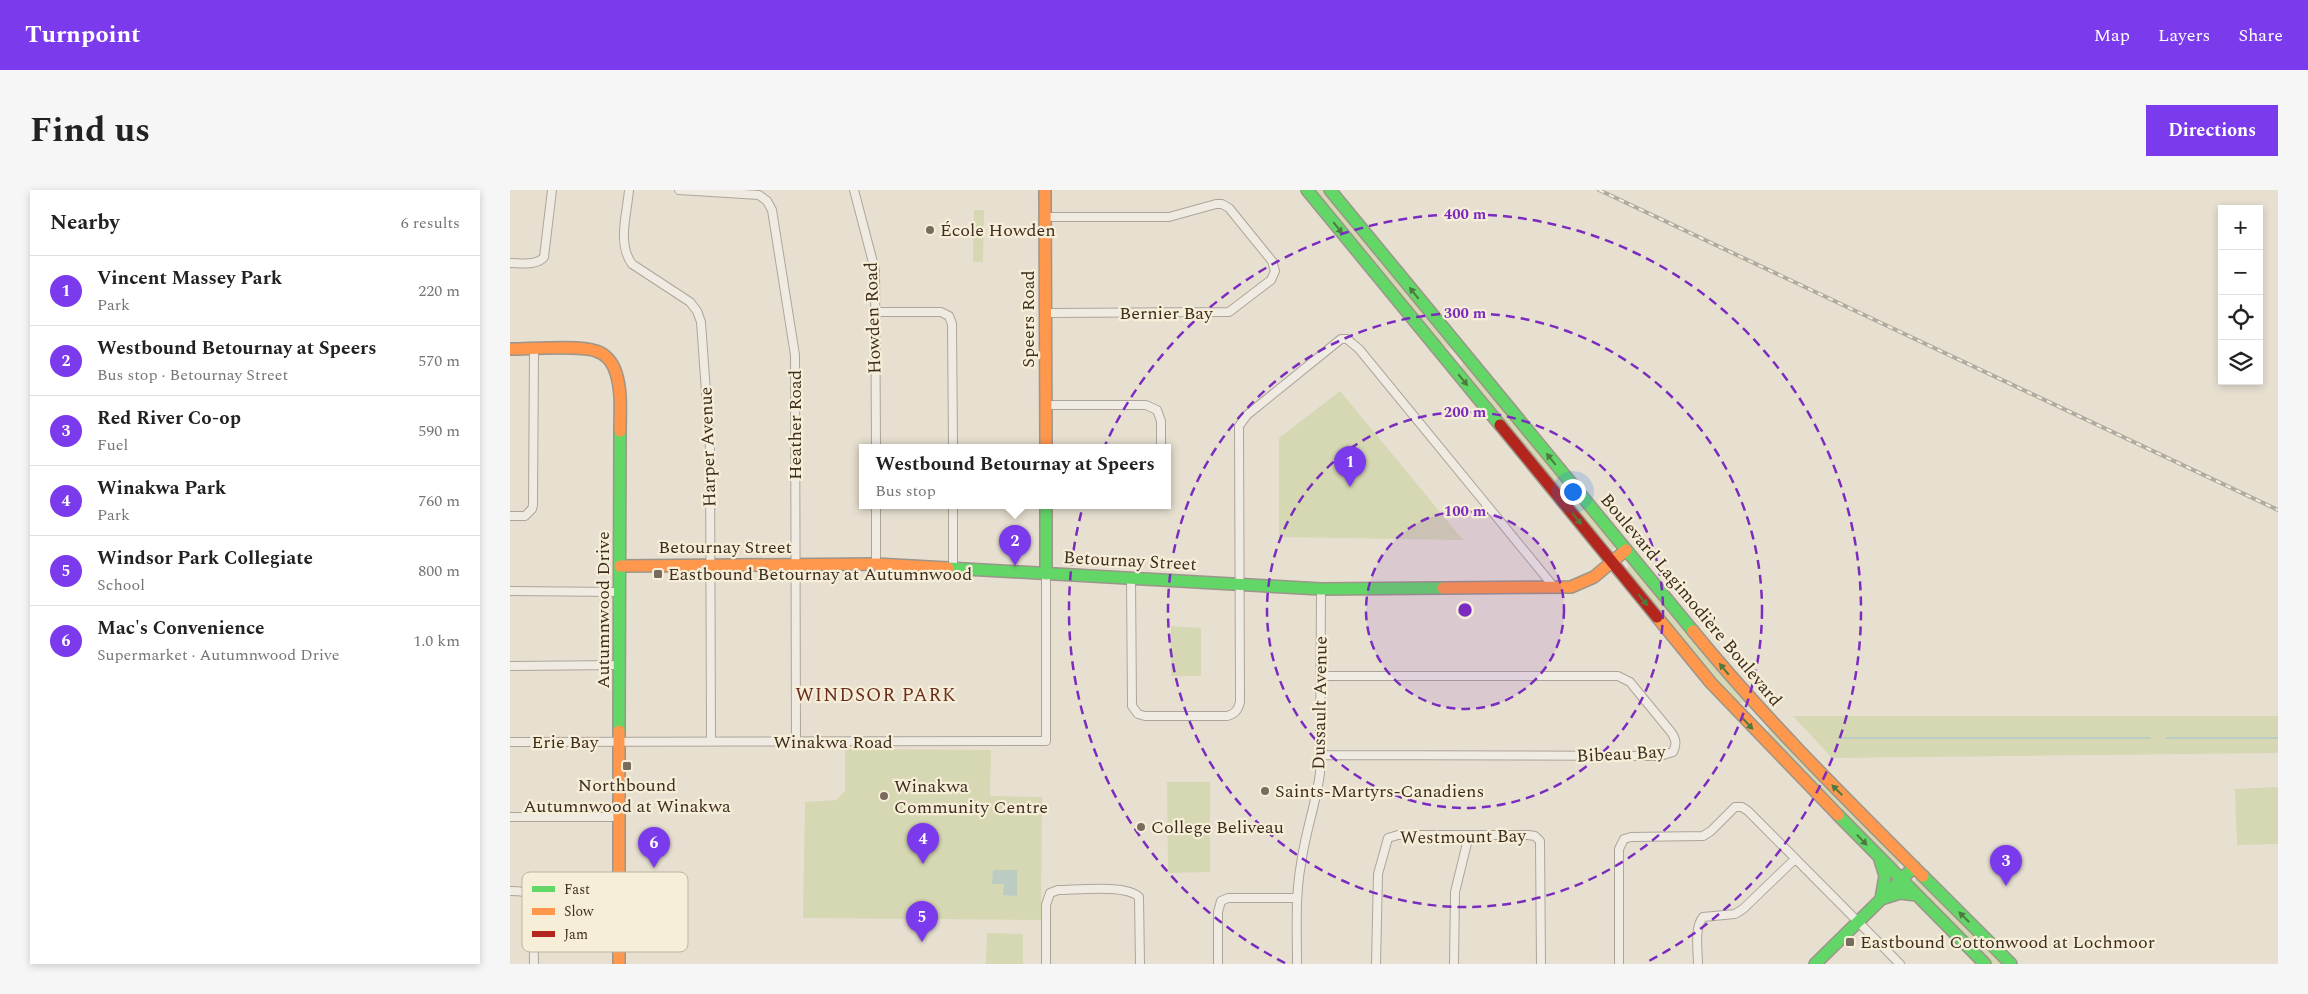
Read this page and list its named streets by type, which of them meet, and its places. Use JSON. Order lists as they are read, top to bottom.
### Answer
{
  "streets": {
    "street": [
      "Bernier Bay",
      "Howden Road",
      "Speers Road",
      "Heather Road",
      "Harper Avenue",
      "Betournay Street",
      "Boulevard Lagimodière Boulevard",
      "Autumnwood Drive",
      "Dussault Avenue",
      "Erie Bay",
      "Winakwa Road",
      "Bibeau Bay",
      "Westmount Bay"
    ]
  },
  "crossings": [
    ["Bernier Bay", "Speers Road"],
    ["Heather Road", "Betournay Street"],
    ["Heather Road", "Winakwa Road"],
    ["Harper Avenue", "Betournay Street"],
    ["Harper Avenue", "Winakwa Road"],
    ["Betournay Street", "Boulevard Lagimodière Boulevard"],
    ["Betournay Street", "Autumnwood Drive"],
    ["Betournay Street", "Dussault Avenue"],
    ["Betournay Street", "Winakwa Road"],
    ["Autumnwood Drive", "Erie Bay"],
    ["Autumnwood Drive", "Winakwa Road"],
    ["Dussault Avenue", "Bibeau Bay"],
    ["Erie Bay", "Winakwa Road"]
  ],
  "districts": ["WINDSOR PARK"],
  "places": {
    "other": [
      "École Howden",
      "Saints-Martyrs-Canadiens",
      "Winakwa Community Centre",
      "College Beliveau"
    ],
    "transit": ["Eastbound Betournay at Autumnwood", "Northbound Autumnwood at Winakwa", "Eastbound Cottonwood at Lochmoor"]
  },
  "legend": ["Fast", "Slow", "Jam"],
  "page": {
    "header": "Turnpoint",
    "nav": ["Map", "Layers", "Share"],
    "title": "Find us",
    "buttons": "Directions",
    "heading": ["Nearby", "6 results"],
    "map_buttons": ["+", "−"],
    "list": [
      {
        "mark": "1",
        "name": "Vincent Massey Park",
        "note": "Park",
        "value": "220 m"
      },
      {
        "mark": "2",
        "name": "Westbound Betournay at Speers",
        "note": "Bus stop · Betournay Street",
        "value": "570 m"
      },
      {
        "mark": "3",
        "name": "Red River Co-op",
        "note": "Fuel",
        "value": "590 m"
      },
      {
        "mark": "4",
        "name": "Winakwa Park",
        "note": "Park",
        "value": "760 m"
      },
      {
        "mark": "5",
        "name": "Windsor Park Collegiate",
        "note": "School",
        "value": "800 m"
      },
      {
        "mark": "6",
        "name": "Mac's Convenience",
        "note": "Supermarket · Autumnwood Drive",
        "value": "1.0 km"
      }
    ],
    "popup": ["Westbound Betournay at Speers", "Bus stop"],
    "pins": [
      "1",
      "2",
      "4",
      "6",
      "3",
      "5"
    ]
  },
  "rings": [
    "400 m",
    "300 m",
    "200 m",
    "100 m"
  ]
}
